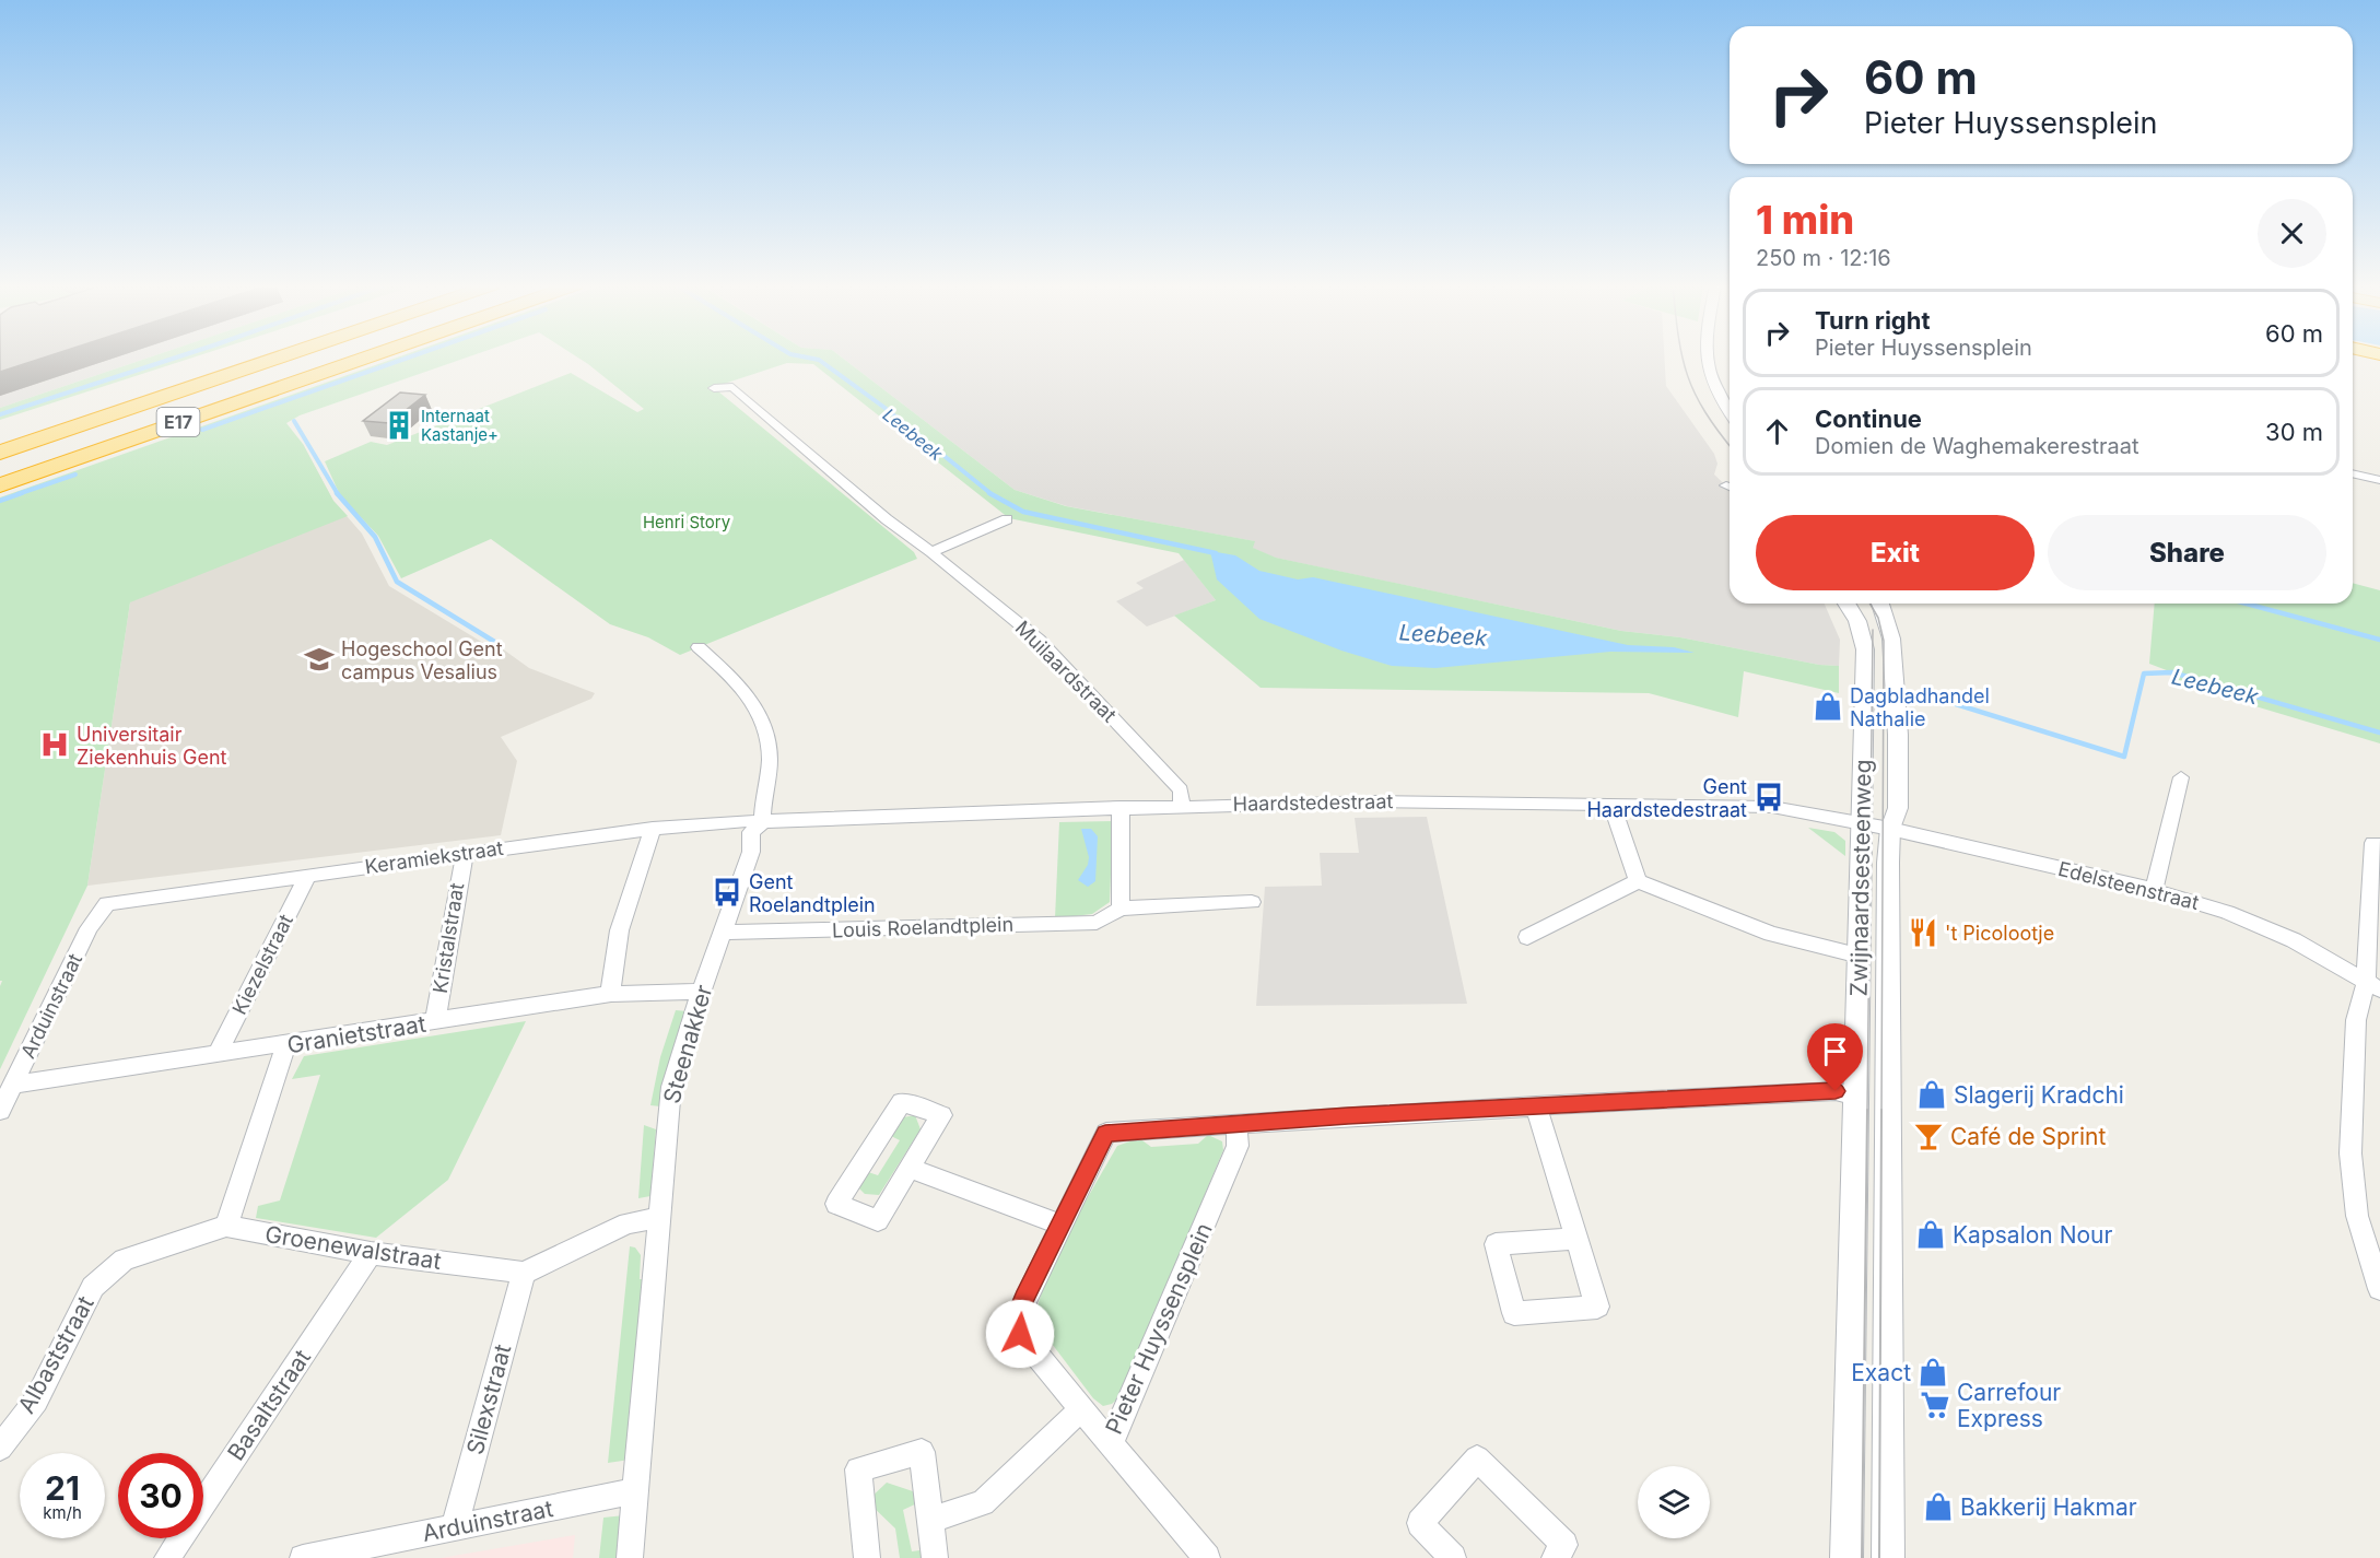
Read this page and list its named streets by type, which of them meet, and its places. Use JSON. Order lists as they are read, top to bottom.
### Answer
{
  "streets": {
    "highway": ["E17"],
    "street": [
      "Muilaardstraat",
      "Haardstedestraat",
      "Keramiekstraat",
      "Zwijnaardsesteenweg",
      "Edelsteenstraat",
      "Louis Roelandtplein",
      "Kristalstraat",
      "Kiezelstraat",
      "Arduinstraat",
      "Granietstraat",
      "Steenakker",
      "Groenewalstraat",
      "Pieter Huyssensplein",
      "Albaststraat",
      "Silexstraat",
      "Basaltstraat"
    ]
  },
  "crossings": [
    ["Muilaardstraat", "Haardstedestraat"],
    ["Haardstedestraat", "Keramiekstraat"],
    ["Haardstedestraat", "Zwijnaardsesteenweg"],
    ["Haardstedestraat", "Edelsteenstraat"],
    ["Haardstedestraat", "Steenakker"],
    ["Keramiekstraat", "Kristalstraat"],
    ["Keramiekstraat", "Kiezelstraat"],
    ["Keramiekstraat", "Arduinstraat"],
    ["Keramiekstraat", "Steenakker"],
    ["Zwijnaardsesteenweg", "Edelsteenstraat"],
    ["Louis Roelandtplein", "Steenakker"],
    ["Kristalstraat", "Granietstraat"],
    ["Kiezelstraat", "Granietstraat"],
    ["Arduinstraat", "Granietstraat"],
    ["Arduinstraat", "Steenakker"],
    ["Arduinstraat", "Silexstraat"],
    ["Granietstraat", "Steenakker"],
    ["Groenewalstraat", "Albaststraat"],
    ["Groenewalstraat", "Silexstraat"],
    ["Groenewalstraat", "Basaltstraat"]
  ],
  "water": ["Leebeek"],
  "parks": ["Henri Story"],
  "places": {
    "building": ["Internaat Kastanje+"],
    "school or university": ["Hogeschool Gent campus Vesalius"],
    "shop": [
      "Dagbladhandel Nathalie",
      "Slagerij Kradchi",
      "Kapsalon Nour",
      "Exact",
      "Bakkerij Hakmar"
    ],
    "hospital": ["Universitair Ziekenhuis Gent"],
    "bus stop": ["Gent Haardstedestraat", "Gent Roelandtplein"],
    "restaurant": ["'t Picolootje"],
    "bar": ["Café de Sprint"],
    "supermarket": ["Carrefour Express"]
  },
  "page": {
    "turn": ["60 m", "Pieter Huyssensplein"],
    "heading": ["1 min", "250 m · 12:16"],
    "list": [
      {
        "name": "Turn right",
        "note": "Pieter Huyssensplein",
        "value": "60 m"
      },
      {
        "name": "Continue",
        "note": "Domien de Waghemakerestraat",
        "value": "30 m"
      }
    ],
    "buttons": ["Exit", "Share"],
    "speed": "21 km/h",
    "limit": "30"
  }
}
